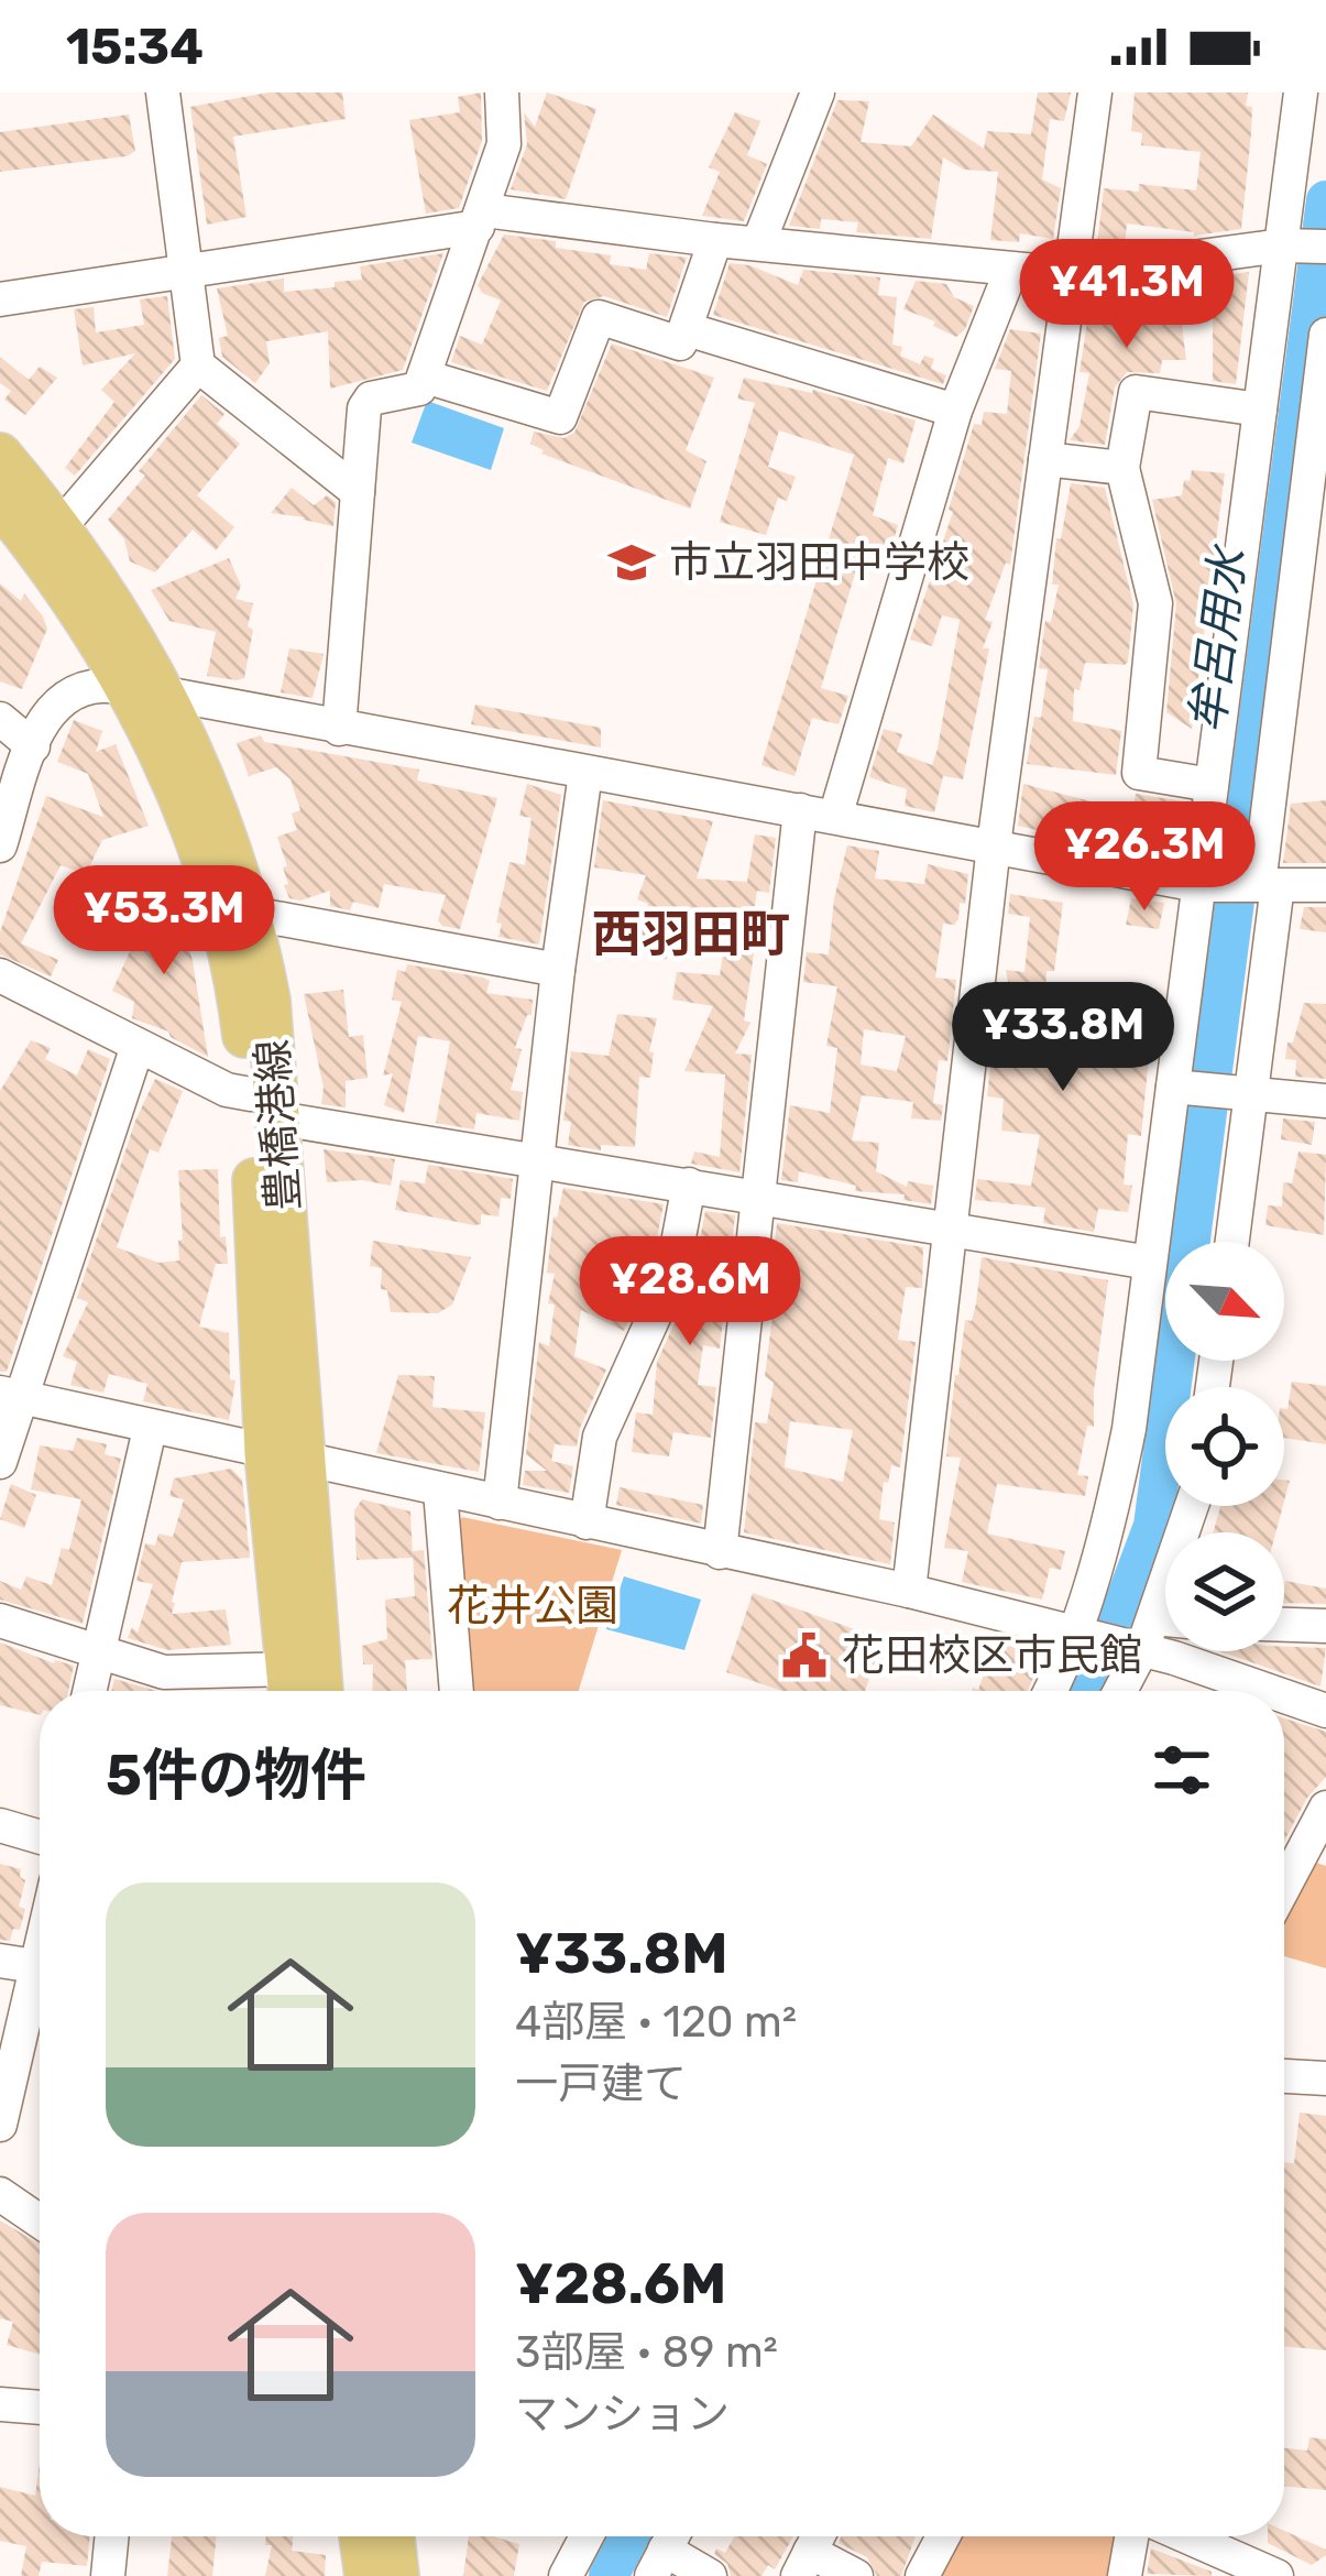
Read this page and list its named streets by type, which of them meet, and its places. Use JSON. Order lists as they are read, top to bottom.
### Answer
{
  "streets": {
    "main road": ["豊橋港線"]
  },
  "districts": ["西羽田町"],
  "water": ["牟呂用水"],
  "parks": ["花井公園"],
  "places": {
    "school or university": ["市立羽田中学校"],
    "public building": ["花田校区市民館"]
  },
  "north": "bottom right",
  "page": {
    "status": "15:34",
    "price": [
      "¥41.3M",
      "¥26.3M",
      "¥53.3M",
      "¥33.8M",
      "¥28.6M"
    ],
    "heading": "5件の物件",
    "list": [
      {
        "name": "¥33.8M",
        "note": "4部屋 · 120 m² · 一戸建て"
      },
      {
        "name": "¥28.6M",
        "note": "3部屋 · 89 m² · マンション"
      }
    ]
  }
}
